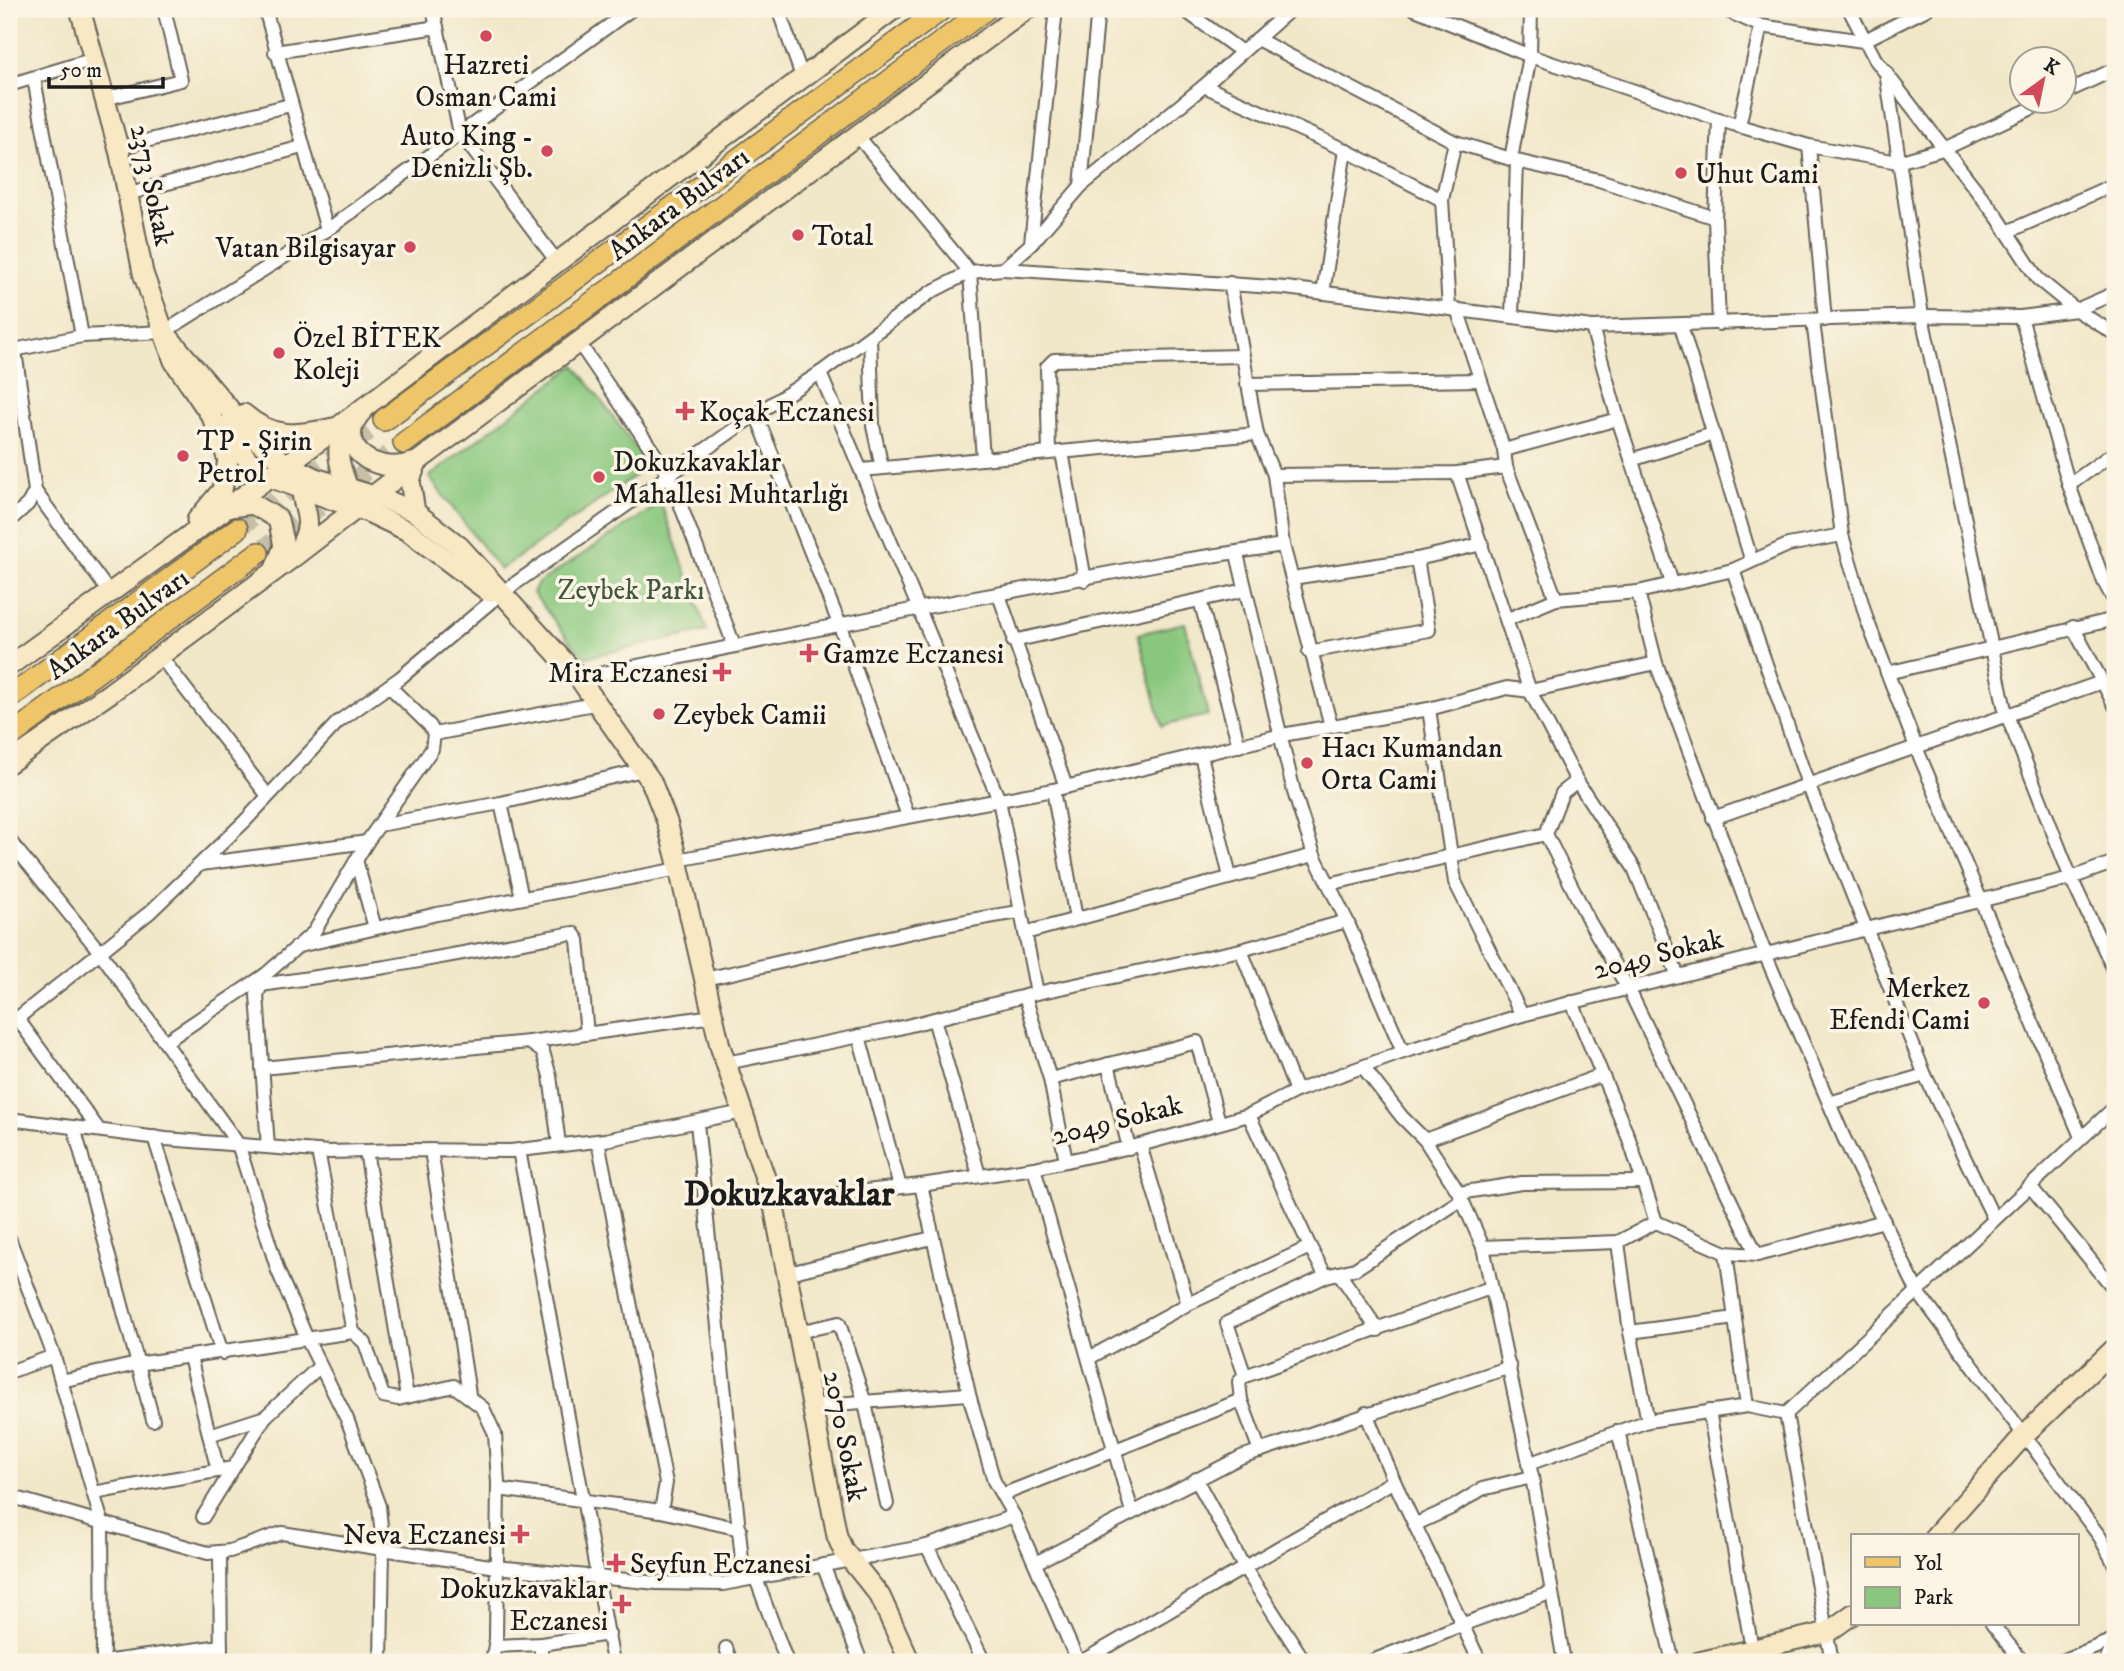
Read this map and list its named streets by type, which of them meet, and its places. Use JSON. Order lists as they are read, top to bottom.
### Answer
{
  "streets": {
    "main road": ["2373 Sokak", "Ankara Bulvarı", "2070 Sokak"],
    "street": ["2049 Sokak"]
  },
  "crossings": [
    ["2049 Sokak", "2070 Sokak"]
  ],
  "districts": ["Dokuzkavaklar"],
  "parks": ["Zeybek Parkı"],
  "places": {
    "other": [
      "Hazreti Osman Cami",
      "Auto King - Denizli Şb.",
      "Uhut Cami",
      "Total",
      "Vatan Bilgisayar",
      "Özel BİTEK Koleji",
      "TP - Şirin Petrol",
      "Dokuzkavaklar Mahallesi Muhtarlığı",
      "Zeybek Camii",
      "Hacı Kumandan Orta Cami",
      "Merkez Efendi Cami"
    ],
    "health": [
      "Koçak Eczanesi",
      "Gamze Eczanesi",
      "Mira Eczanesi",
      "Neva Eczanesi",
      "Seyfun Eczanesi",
      "Dokuzkavaklar Eczanesi"
    ]
  },
  "legend": ["Yol", "Park"],
  "scale_bar": "50 m",
  "north": "top right"
}
